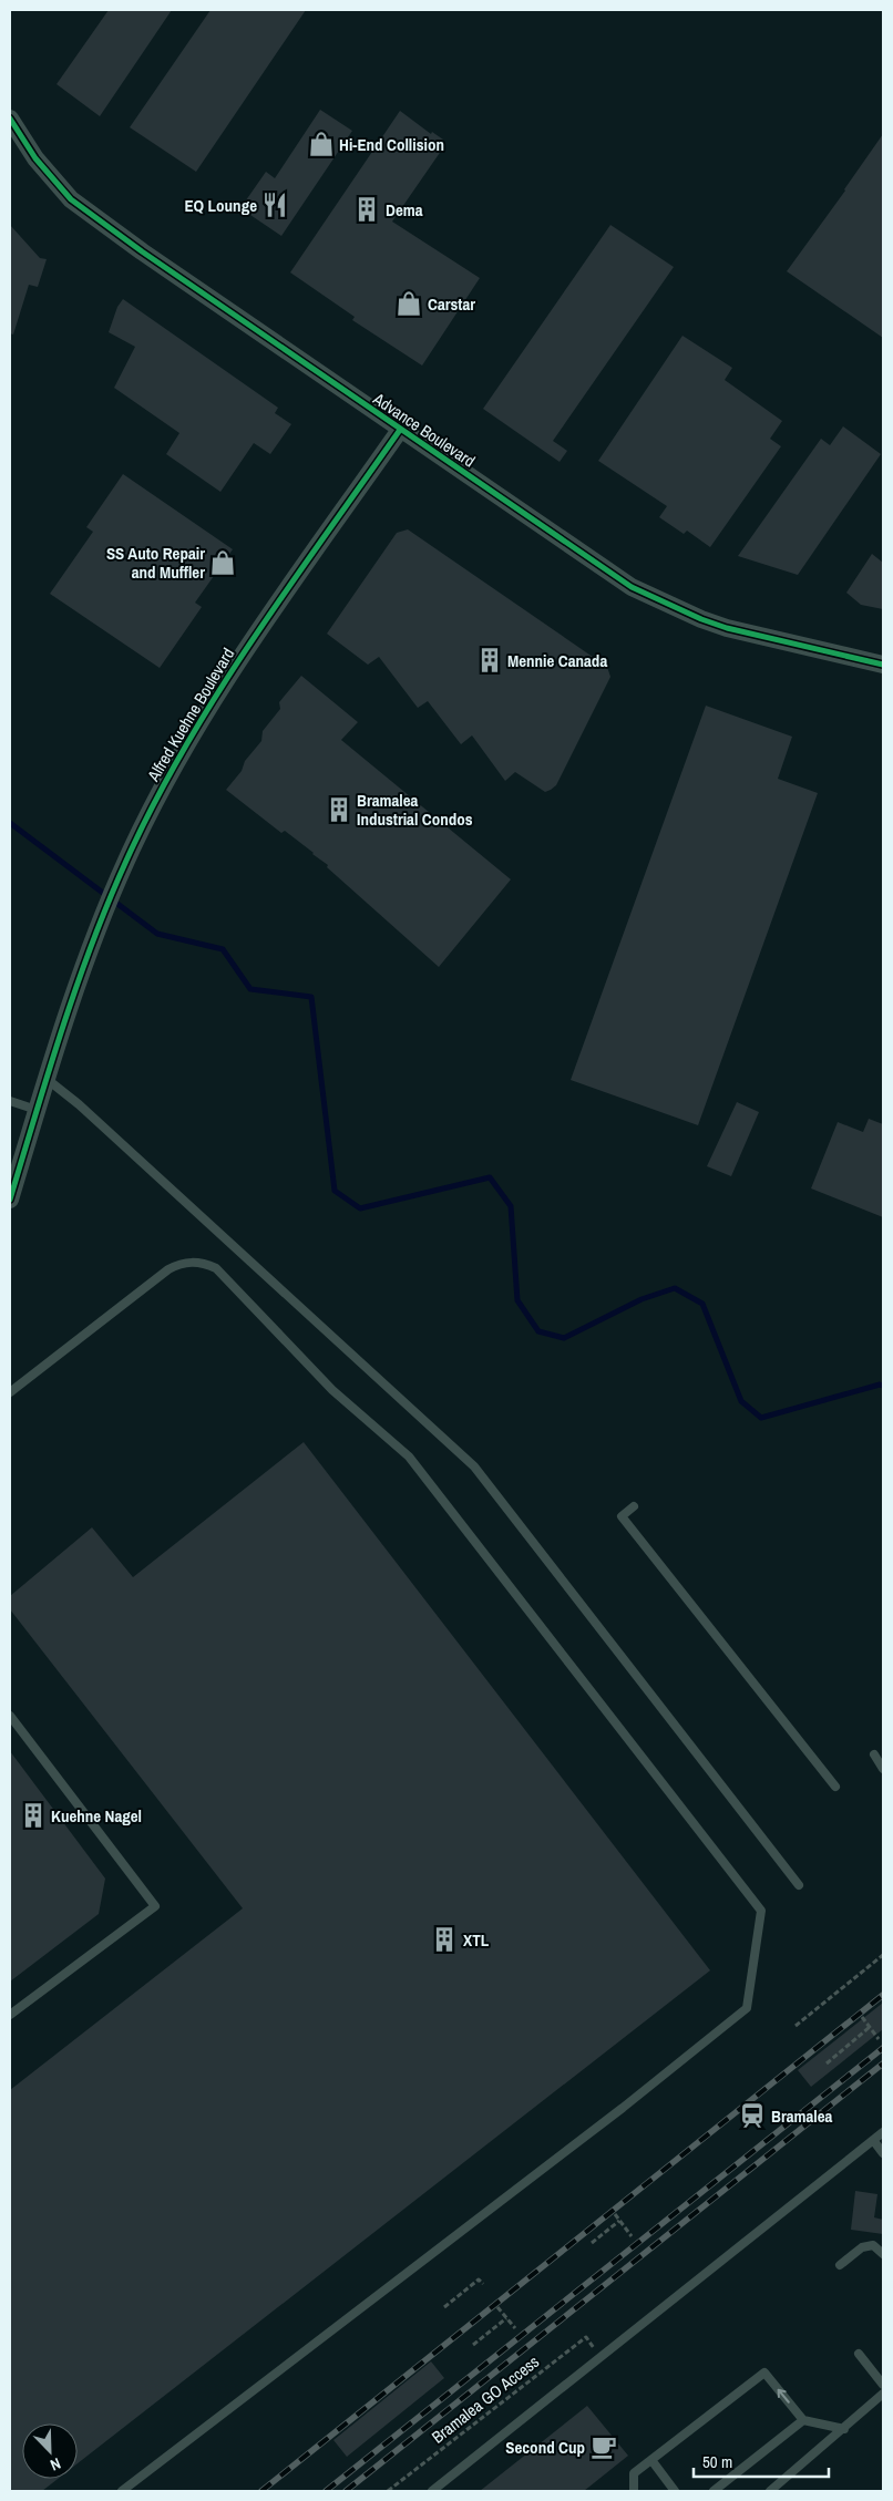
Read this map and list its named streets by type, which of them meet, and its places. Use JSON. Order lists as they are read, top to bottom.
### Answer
{
  "streets": {
    "street": ["Advance Boulevard", "Alfred Kuehne Boulevard"],
    "path": ["Bramalea GO Access"]
  },
  "crossings": [
    ["Advance Boulevard", "Alfred Kuehne Boulevard"]
  ],
  "places": {
    "shop": ["Hi-End Collision", "Carstar", "SS Auto Repair and Muffler"],
    "restaurant": ["EQ Lounge"],
    "building": [
      "Dema",
      "Mennie Canada",
      "Bramalea Industrial Condos",
      "Kuehne Nagel",
      "XTL"
    ],
    "station": ["Bramalea"],
    "cafe": ["Second Cup"]
  },
  "scale_bar": "50 m",
  "north": "bottom right"
}
